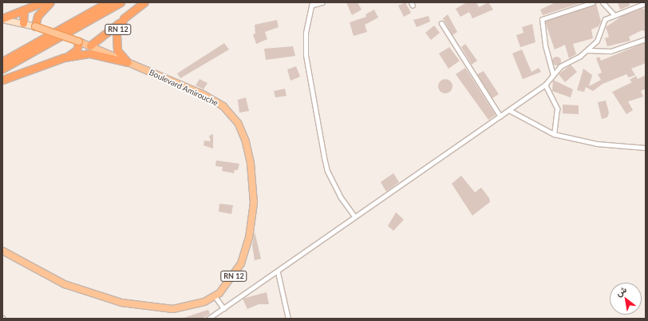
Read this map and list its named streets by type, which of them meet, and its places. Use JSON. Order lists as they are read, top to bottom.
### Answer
{
  "streets": {
    "highway": ["RN 12"],
    "main road": ["Boulevard Amirouche"]
  },
  "crossings": [
    ["RN 12", "Boulevard Amirouche"]
  ],
  "north": "top left"
}
